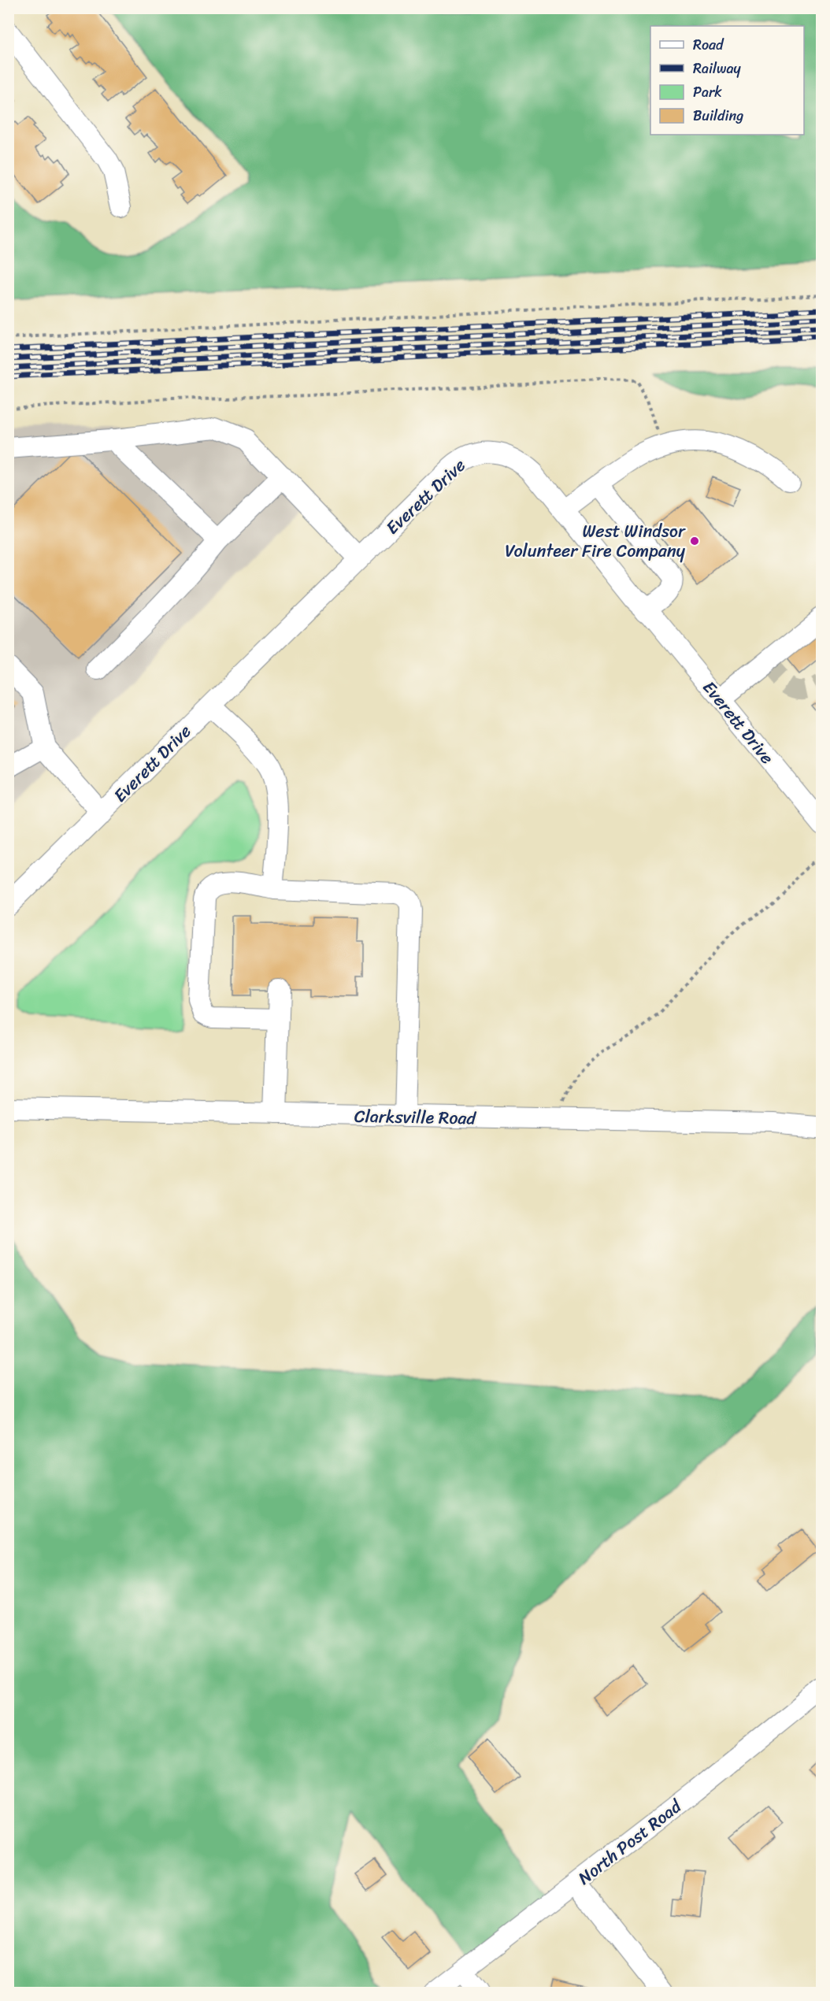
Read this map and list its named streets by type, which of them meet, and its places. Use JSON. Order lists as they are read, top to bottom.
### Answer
{
  "streets": {
    "street": ["Everett Drive", "Clarksville Road", "North Post Road"]
  },
  "places": ["West Windsor Volunteer Fire Company"],
  "legend": [
    "Road",
    "Railway",
    "Park",
    "Building"
  ]
}
